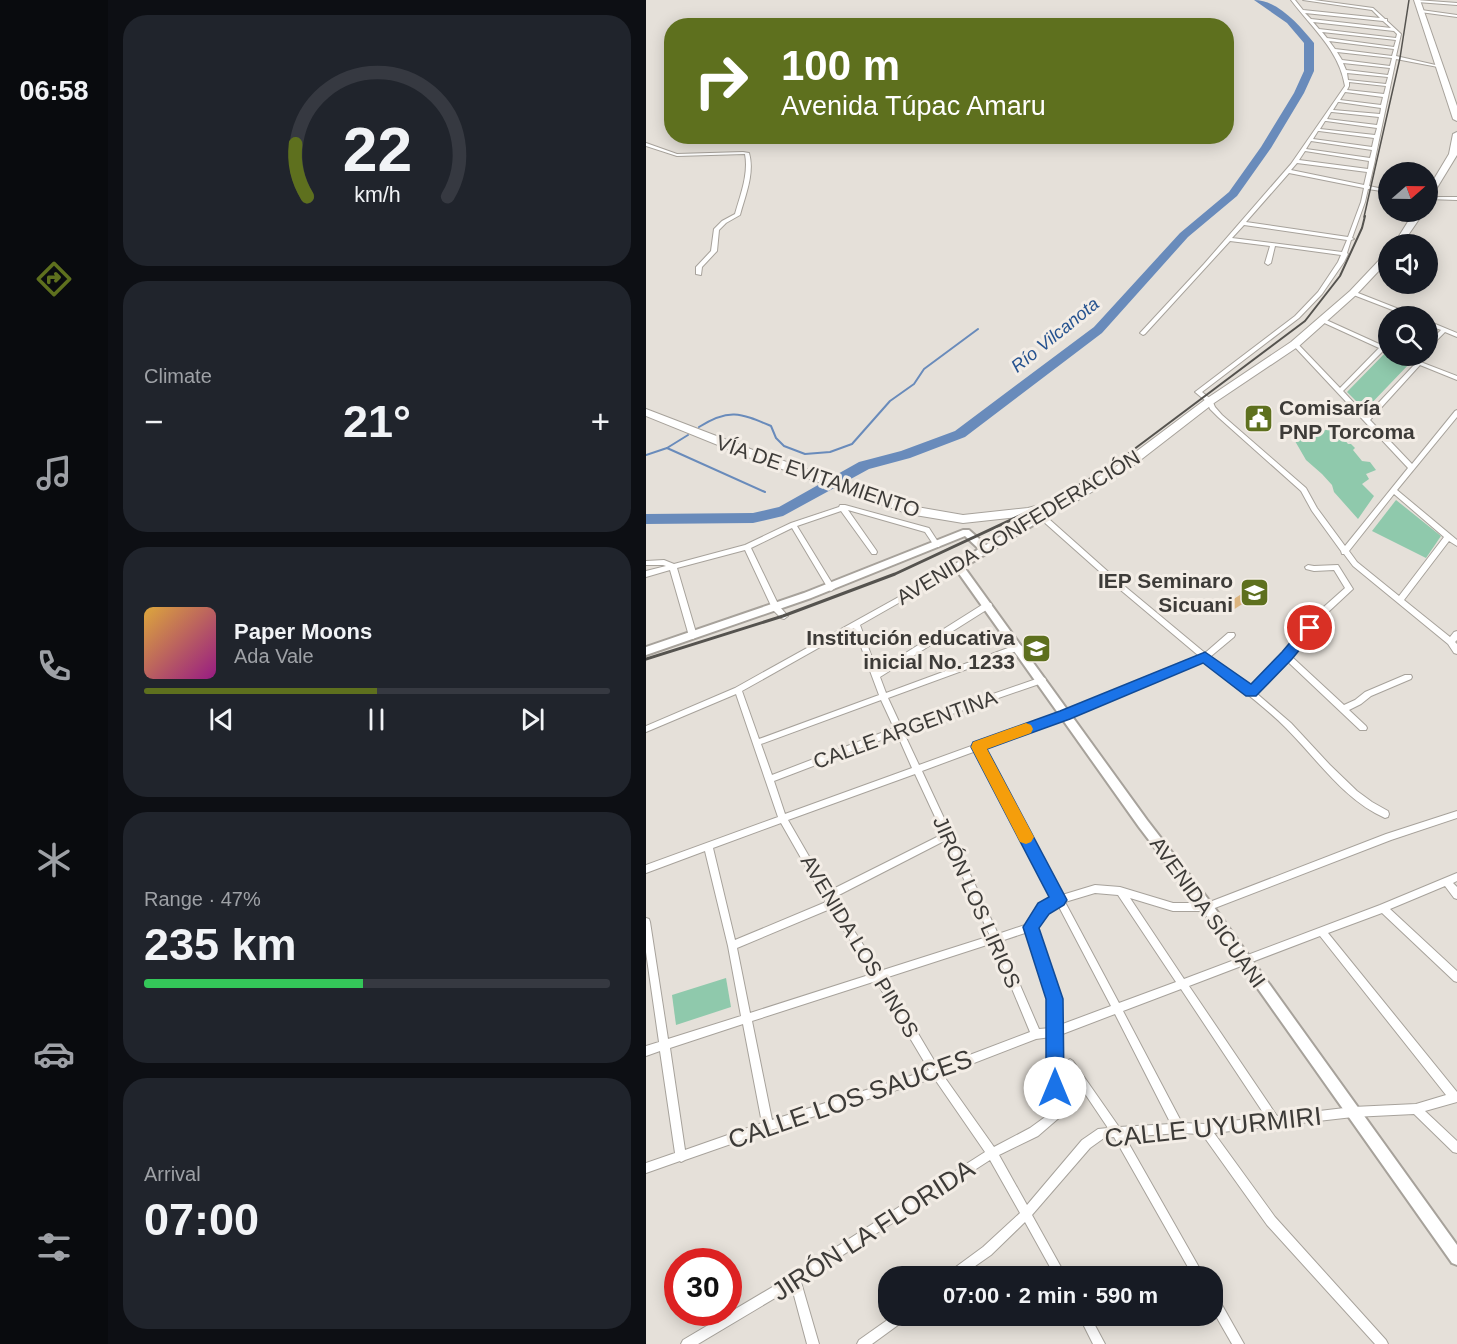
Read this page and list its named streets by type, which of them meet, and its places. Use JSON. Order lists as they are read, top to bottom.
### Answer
{
  "streets": {
    "highway": ["VÍA DE EVITAMIENTO", "AVENIDA CONFEDERACIÓN"],
    "street": [
      "CALLE ARGENTINA",
      "JIRÓN LOS LIRIOS",
      "AVENIDA SICUANI",
      "AVENIDA LOS PINOS",
      "CALLE LOS SAUCES",
      "CALLE UYURMIRI",
      "JIRÓN LA FLORIDA"
    ]
  },
  "crossings": [
    ["VÍA DE EVITAMIENTO", "AVENIDA CONFEDERACIÓN"],
    ["AVENIDA CONFEDERACIÓN", "JIRÓN LOS LIRIOS"],
    ["AVENIDA CONFEDERACIÓN", "AVENIDA SICUANI"],
    ["AVENIDA CONFEDERACIÓN", "AVENIDA LOS PINOS"],
    ["CALLE ARGENTINA", "JIRÓN LOS LIRIOS"],
    ["CALLE ARGENTINA", "AVENIDA SICUANI"],
    ["CALLE ARGENTINA", "AVENIDA LOS PINOS"],
    ["JIRÓN LOS LIRIOS", "CALLE LOS SAUCES"],
    ["AVENIDA SICUANI", "CALLE LOS SAUCES"],
    ["AVENIDA SICUANI", "CALLE UYURMIRI"],
    ["AVENIDA LOS PINOS", "CALLE LOS SAUCES"],
    ["AVENIDA LOS PINOS", "CALLE UYURMIRI"],
    ["AVENIDA LOS PINOS", "JIRÓN LA FLORIDA"],
    ["CALLE LOS SAUCES", "JIRÓN LA FLORIDA"]
  ],
  "water": ["Río Vilcanota"],
  "places": {
    "public building": ["Comisaría PNP Torcoma"],
    "school or university": ["IEP Seminaro Sicuani", "Institución educativa inicial No. 1233"]
  },
  "north": "right",
  "page": {
    "tabs": "06:58",
    "turn": ["100 m", "Avenida Túpac Amaru"],
    "tile": [
      "Climate",
      ["Range · 47%", "235 km"],
      ["Arrival", "07:00"]
    ],
    "heat": ["−", "21°", "+"],
    "song": ["Paper Moons", "Ada Vale"],
    "limit": "30",
    "trip": "07:00 · 2 min · 590 m",
    "gauge": ["22", "km/h"]
  }
}
